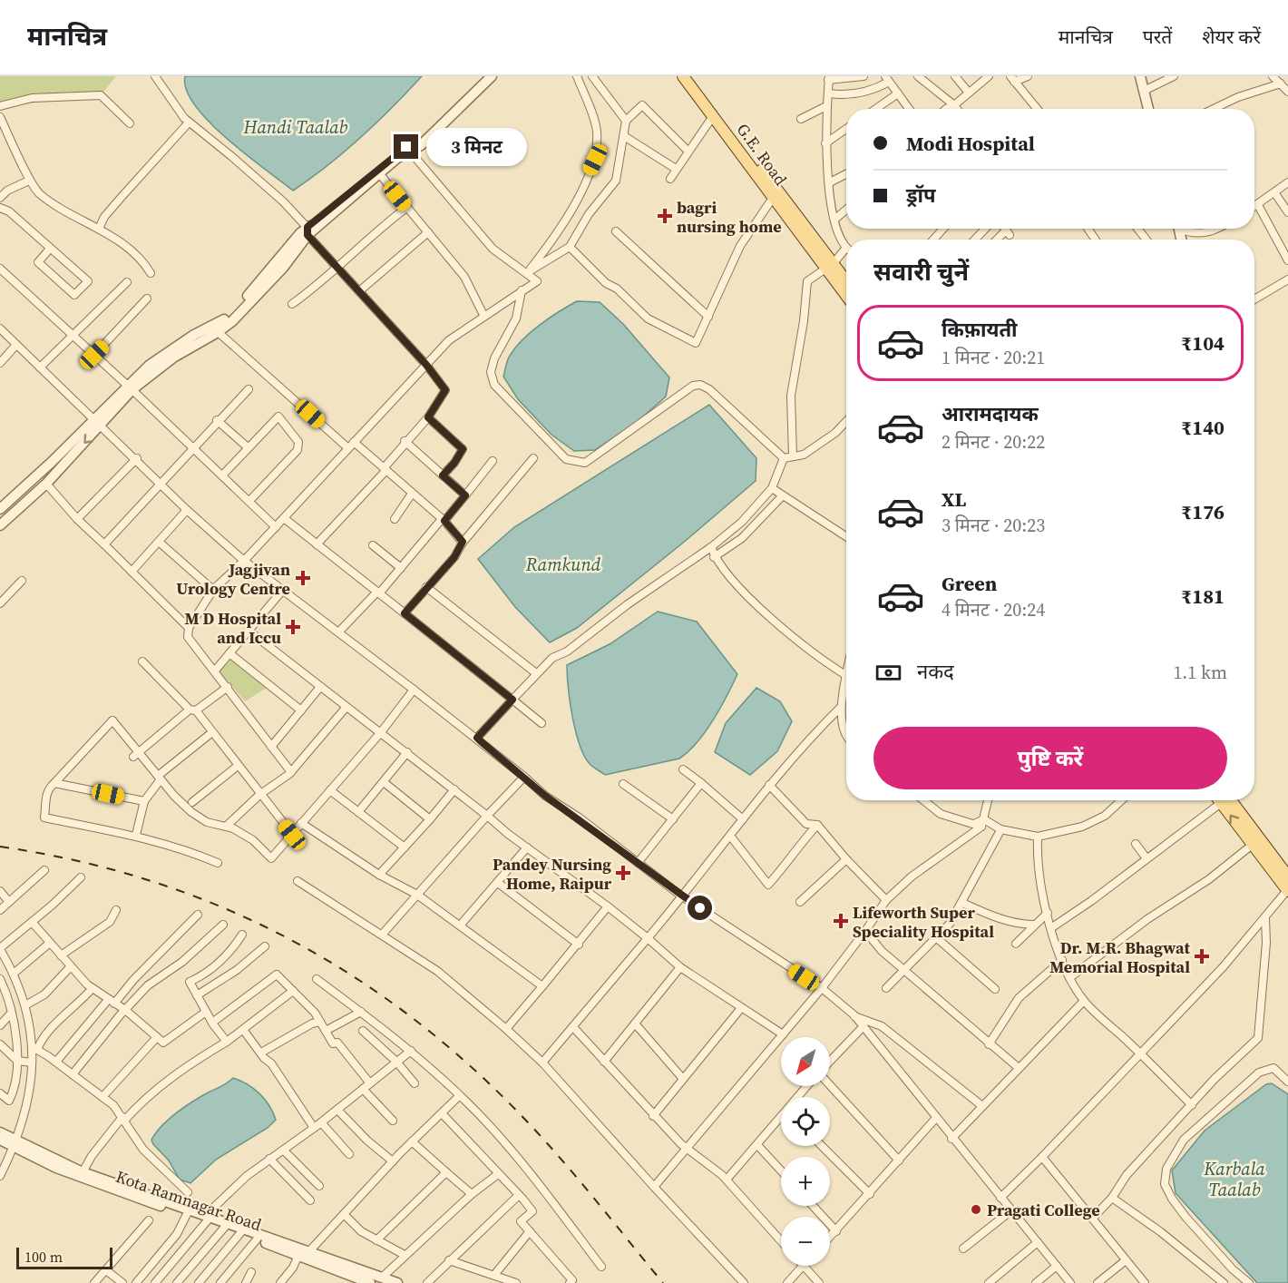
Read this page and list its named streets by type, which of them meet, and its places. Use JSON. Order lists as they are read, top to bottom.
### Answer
{
  "streets": {
    "main road": ["G.E. Road"],
    "street": ["Kota Ramnagar Road"]
  },
  "water": ["Handi Taalab", "Ramkund", "Karbala Taalab"],
  "places": {
    "health": [
      "bagri nursing home",
      "Jagjivan Urology Centre",
      "M D Hospital and Iccu",
      "Pandey Nursing Home, Raipur",
      "Lifeworth Super Speciality Hospital",
      "Dr. M.R. Bhagwat Memorial Hospital"
    ],
    "other": ["Pragati College"]
  },
  "scale_bar": "100 m",
  "north": "bottom left",
  "page": {
    "header": "मानचित्र",
    "nav": ["मानचित्र", "परतें", "शेयर करें"],
    "banner": ["Modi Hospital", "ड्रॉप"],
    "bubble": "3 मिनट",
    "heading": "सवारी चुनें",
    "list": [
      {
        "name": "किफ़ायती",
        "note": "1 मिनट · 20:21",
        "value": "₹104"
      },
      {
        "name": "आरामदायक",
        "note": "2 मिनट · 20:22",
        "value": "₹140"
      },
      {
        "name": "XL",
        "note": "3 मिनट · 20:23",
        "value": "₹176"
      },
      {
        "name": "Green",
        "note": "4 मिनट · 20:24",
        "value": "₹181"
      }
    ],
    "pay": ["नकद", "1.1 km"],
    "buttons": "पुष्टि करें",
    "map_buttons": ["+", "−"],
    "scale": "100 m"
  }
}
